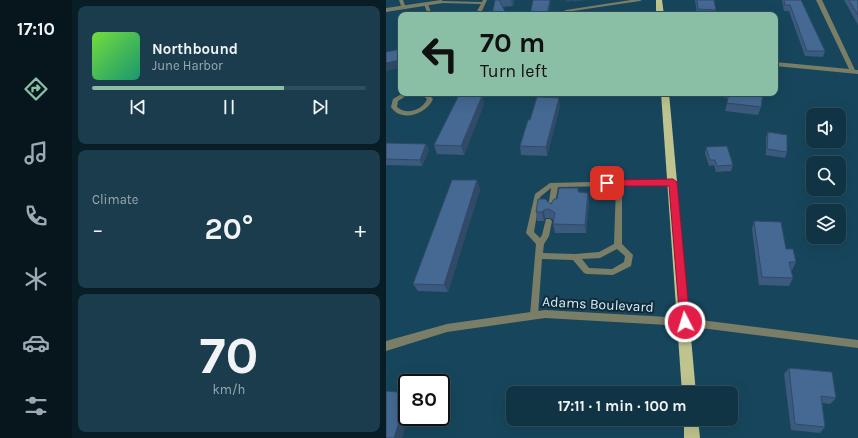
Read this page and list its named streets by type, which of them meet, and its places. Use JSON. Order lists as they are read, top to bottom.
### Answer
{
  "streets": {
    "street": ["Adams Boulevard"]
  },
  "page": {
    "tabs": "17:10",
    "turn": ["70 m", "Turn left"],
    "song": ["Northbound", "June Harbor"],
    "tile": [
      "Climate",
      ["70", "km/h"]
    ],
    "heat": ["−", "20°", "+"],
    "limit": "80",
    "trip": "17:11 · 1 min · 100 m"
  }
}
